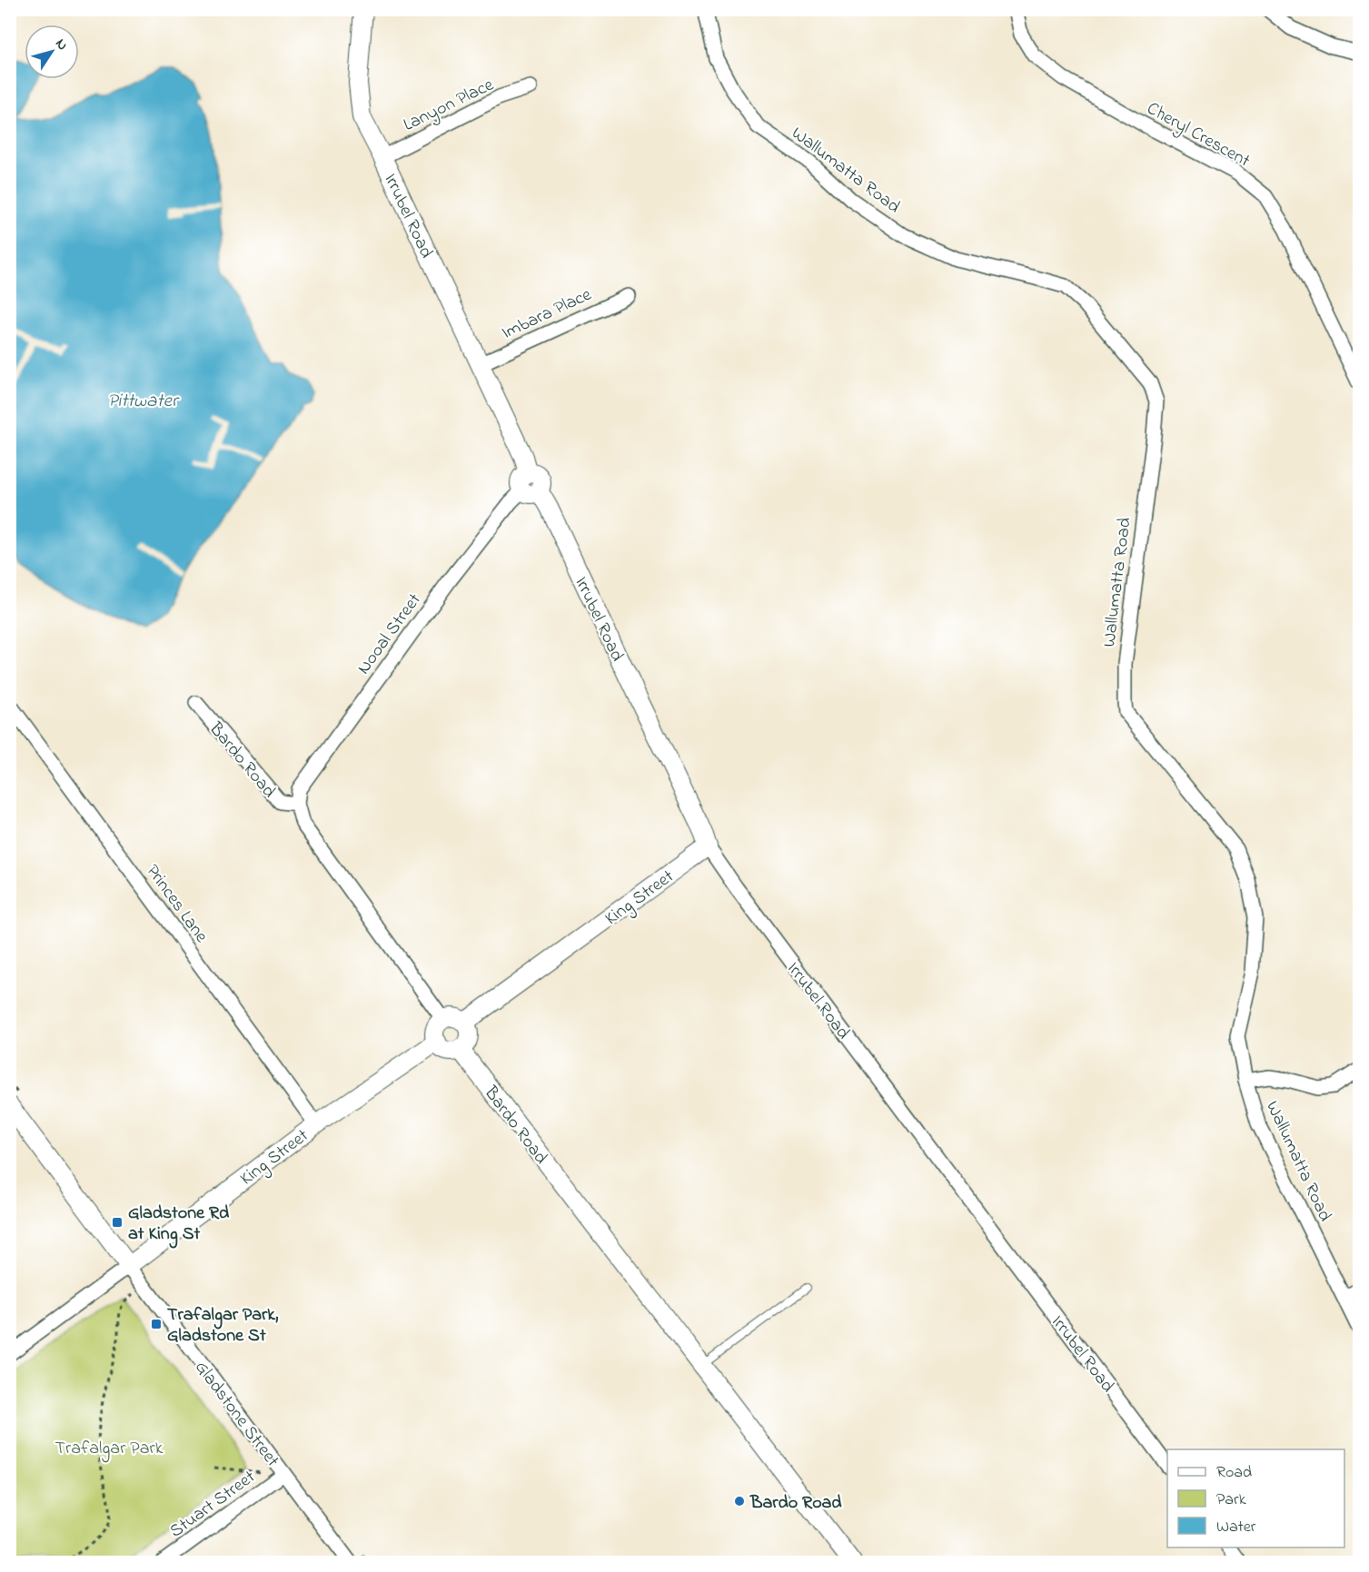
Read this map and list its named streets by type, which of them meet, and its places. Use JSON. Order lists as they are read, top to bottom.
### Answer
{
  "streets": {
    "street": [
      "Lanyon Place",
      "Cheryl Crescent",
      "Wallumatta Road",
      "Irrubel Road",
      "Imbara Place",
      "Nooal Street",
      "Bardo Road",
      "King Street",
      "Princes Lane",
      "Gladstone Street",
      "Stuart Street"
    ]
  },
  "crossings": [
    ["Lanyon Place", "Irrubel Road"],
    ["Irrubel Road", "Imbara Place"],
    ["Irrubel Road", "Nooal Street"],
    ["Irrubel Road", "King Street"],
    ["Nooal Street", "Bardo Road"],
    ["Bardo Road", "King Street"],
    ["King Street", "Princes Lane"],
    ["King Street", "Gladstone Street"],
    ["Gladstone Street", "Stuart Street"]
  ],
  "water": ["Pittwater"],
  "parks": ["Trafalgar Park"],
  "places": {
    "transit": ["Gladstone Rd at King St", "Trafalgar Park, Gladstone St"],
    "other": ["Bardo Road"]
  },
  "legend": ["Road", "Park", "Water"],
  "north": "top right"
}
